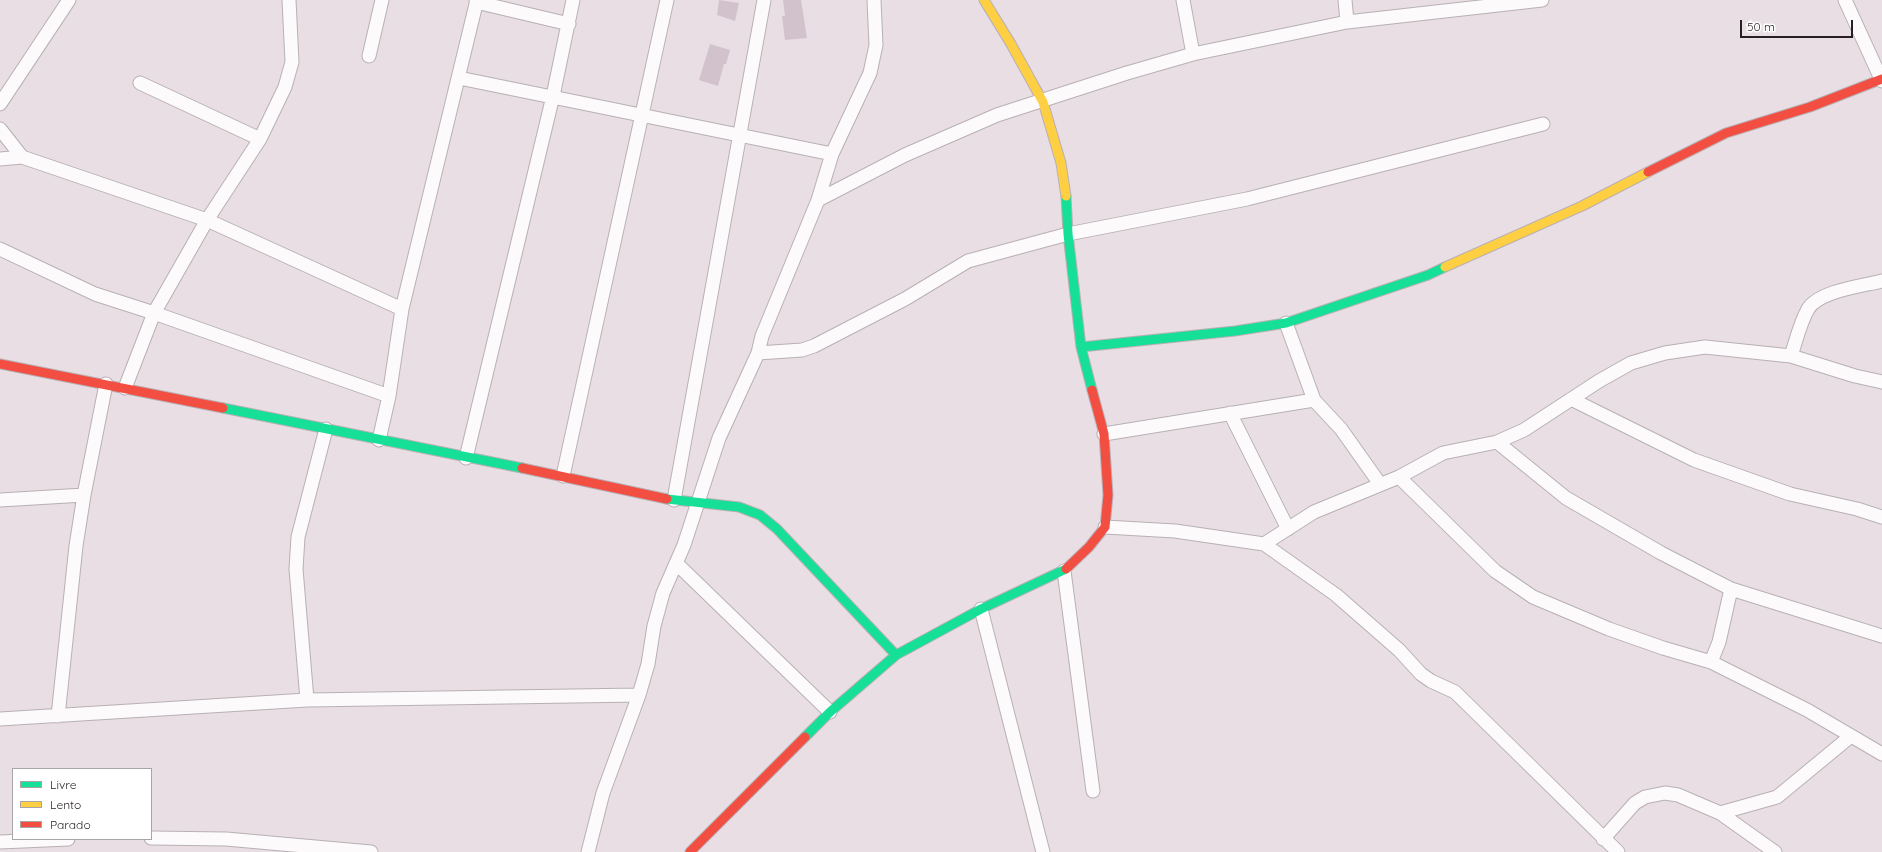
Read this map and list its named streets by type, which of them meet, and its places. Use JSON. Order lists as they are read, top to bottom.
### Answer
{
  "legend": ["Livre", "Lento", "Parado"],
  "scale_bar": "50 m"
}
